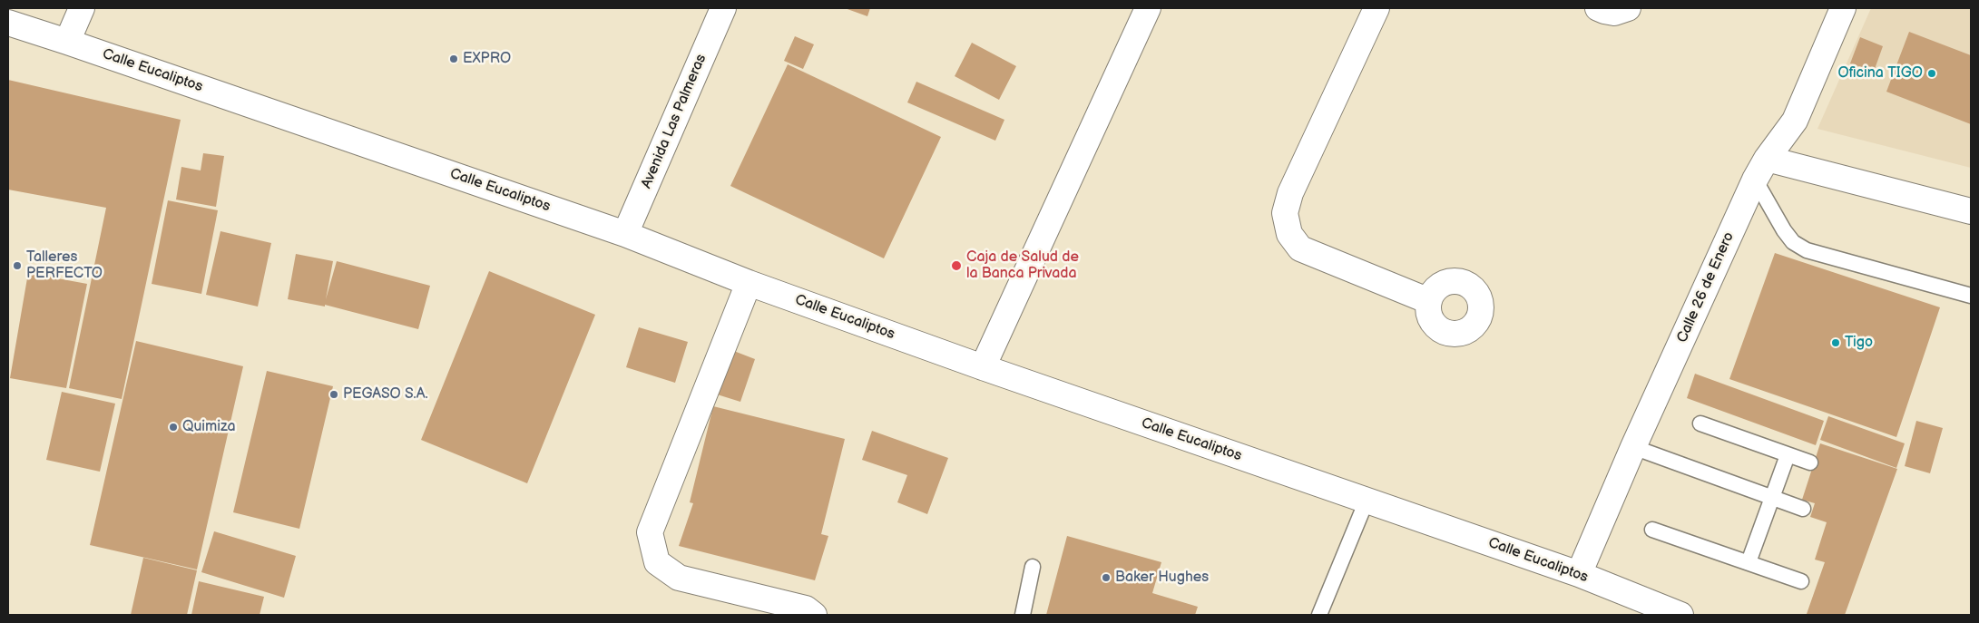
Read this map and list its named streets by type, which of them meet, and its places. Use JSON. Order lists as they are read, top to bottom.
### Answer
{
  "streets": {
    "street": ["Calle Eucaliptos", "Avenida Las Palmeras", "Calle 26 de Enero"]
  },
  "crossings": [
    ["Calle Eucaliptos", "Avenida Las Palmeras"],
    ["Calle Eucaliptos", "Calle 26 de Enero"]
  ],
  "places": [
    "EXPRO",
    "Oficina TIGO",
    "Talleres PERFECTO",
    "Caja de Salud de la Banca Privada",
    "Tigo",
    "PEGASO S.A.",
    "Quimiza",
    "Baker Hughes"
  ]
}
